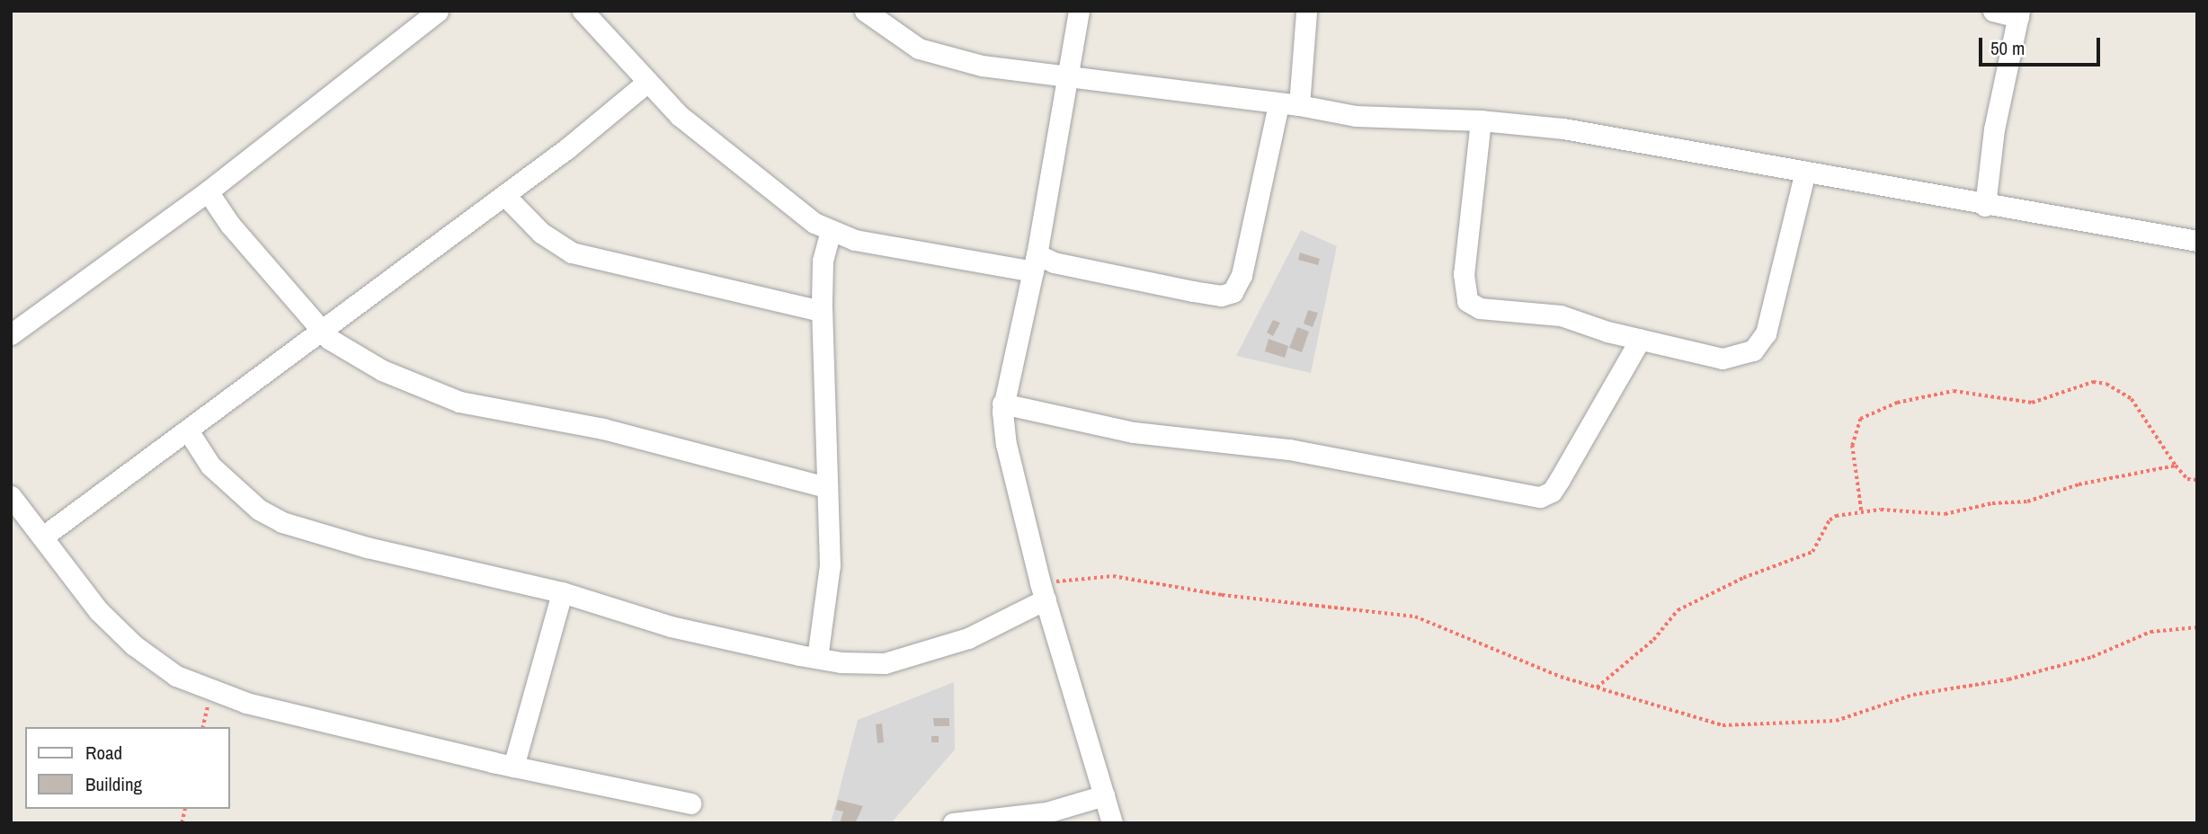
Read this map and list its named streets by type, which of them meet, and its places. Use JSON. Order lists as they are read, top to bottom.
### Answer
{
  "legend": ["Road", "Building"],
  "scale_bar": "50 m"
}
